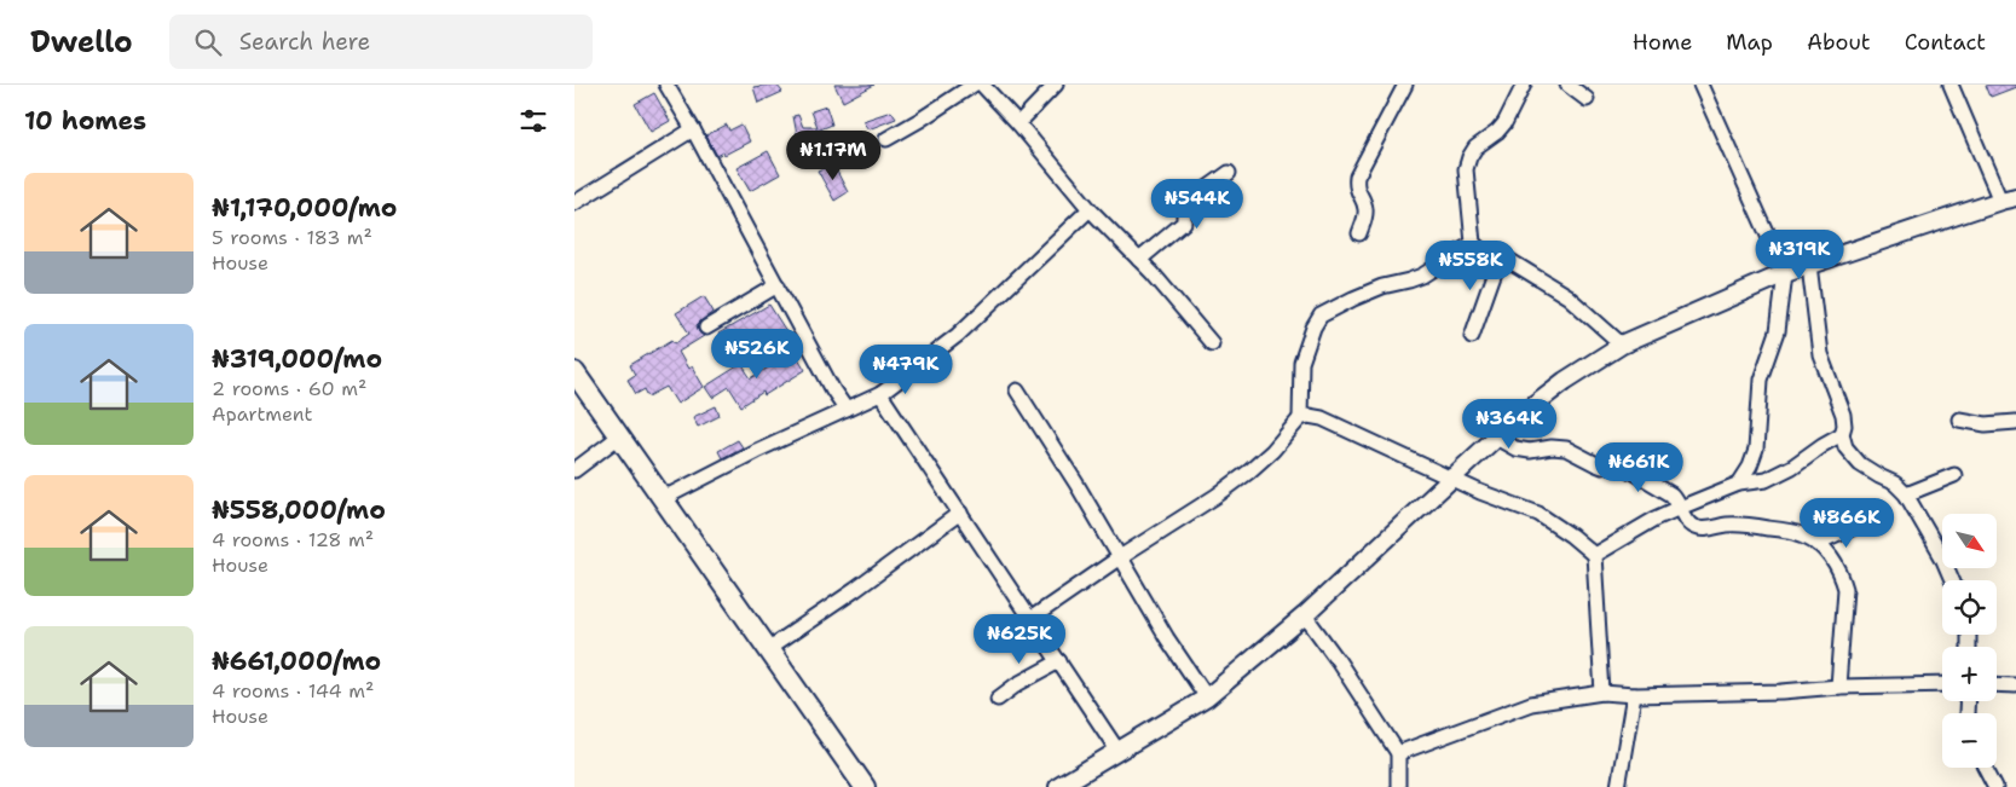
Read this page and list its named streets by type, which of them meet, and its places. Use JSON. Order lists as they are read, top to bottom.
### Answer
{
  "north": "bottom right",
  "page": {
    "header": "Dwello",
    "search": "Search here",
    "nav": [
      "Home",
      "Map",
      "About",
      "Contact"
    ],
    "heading": "10 homes",
    "price": [
      "₦1.17M",
      "₦544K",
      "₦319K",
      "₦558K",
      "₦526K",
      "₦479K",
      "₦364K",
      "₦661K",
      "₦866K",
      "₦625K"
    ],
    "list": [
      {
        "name": "₦1,170,000/mo",
        "note": "5 rooms · 183 m² · House"
      },
      {
        "name": "₦319,000/mo",
        "note": "2 rooms · 60 m² · Apartment"
      },
      {
        "name": "₦558,000/mo",
        "note": "4 rooms · 128 m² · House"
      },
      {
        "name": "₦661,000/mo",
        "note": "4 rooms · 144 m² · House"
      }
    ],
    "map_buttons": ["+", "−"]
  }
}
